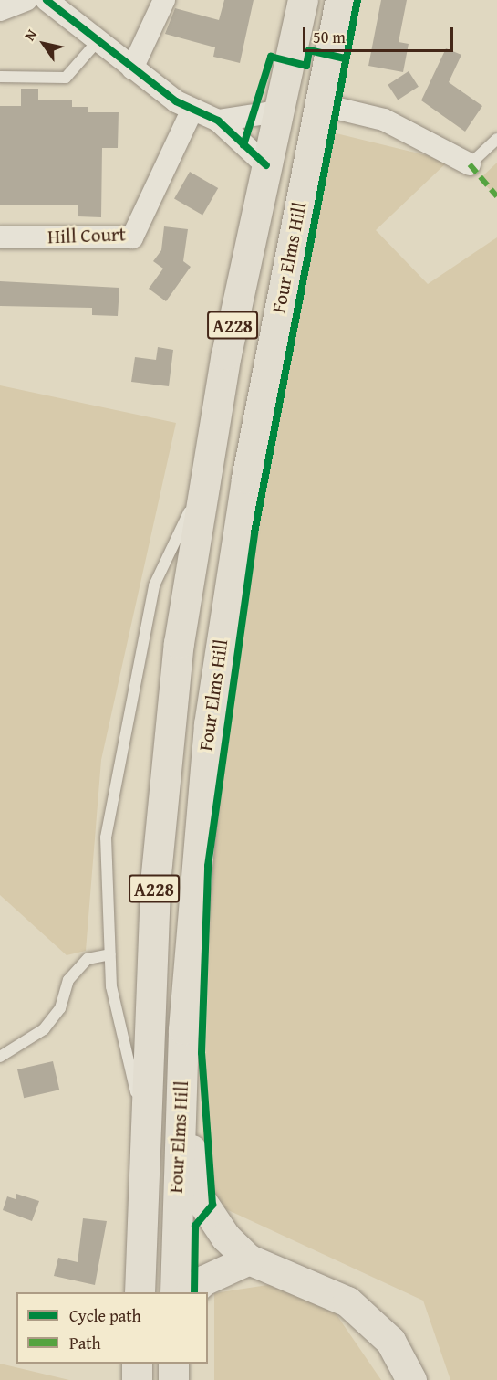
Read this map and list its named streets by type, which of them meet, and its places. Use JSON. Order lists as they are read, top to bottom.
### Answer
{
  "streets": {
    "main road": ["Four Elms Hill", "A228"],
    "street": ["Hill Court"]
  },
  "crossings": [
    ["Four Elms Hill", "A228"]
  ],
  "legend": ["Cycle path", "Path"],
  "scale_bar": "50 m",
  "north": "top left"
}
